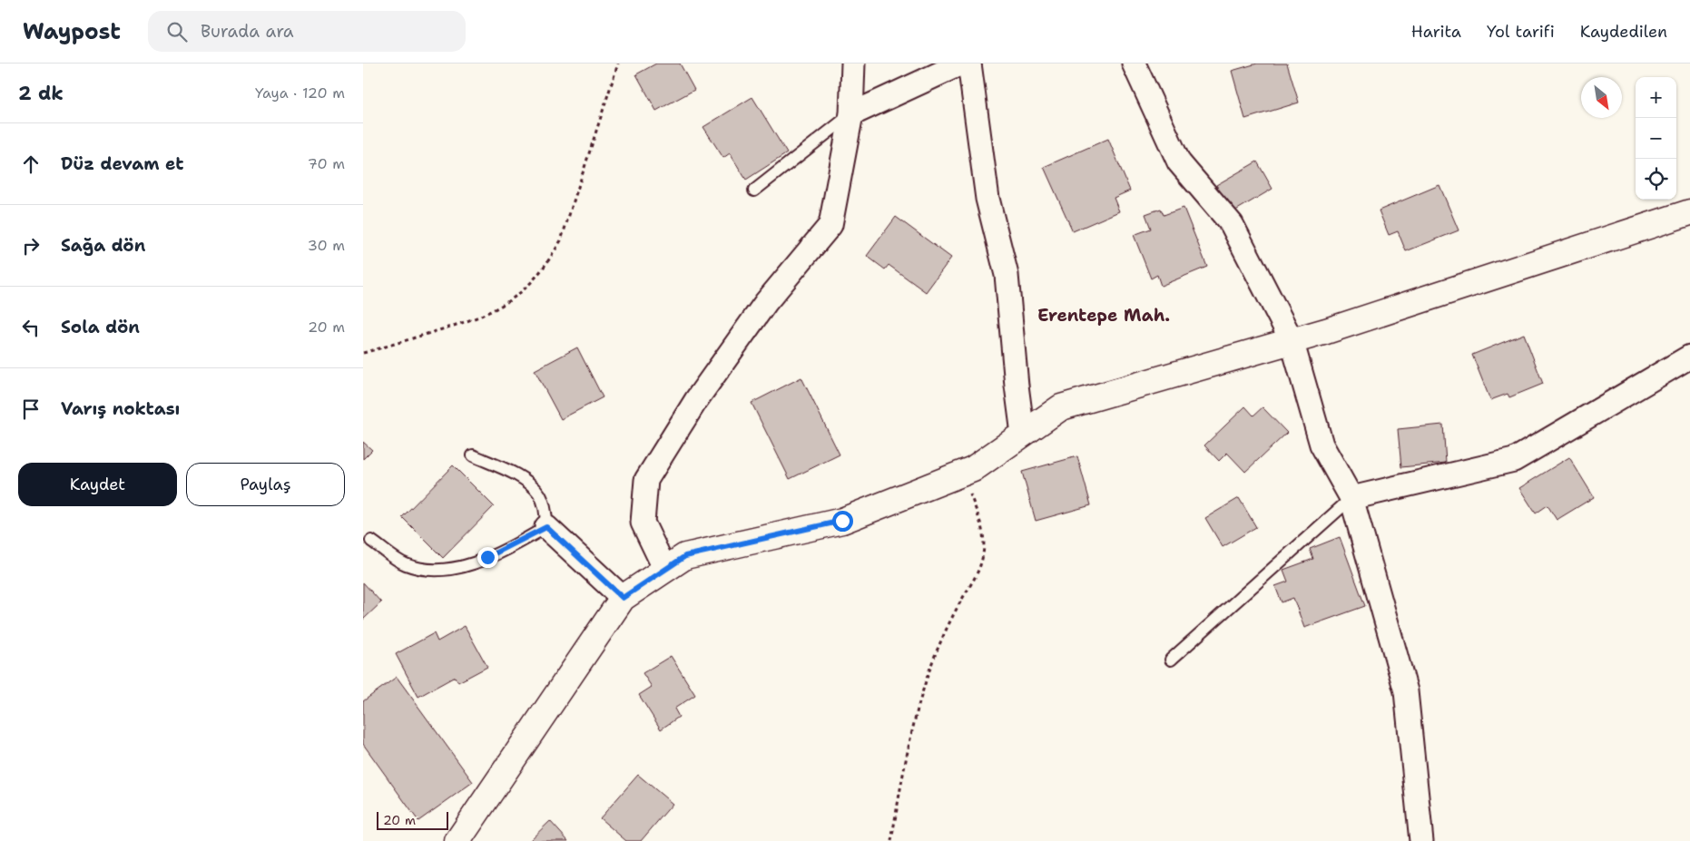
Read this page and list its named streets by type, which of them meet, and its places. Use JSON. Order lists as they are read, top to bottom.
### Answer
{
  "districts": ["Erentepe Mah."],
  "scale_bar": "20 m",
  "north": "bottom right",
  "page": {
    "header": "Waypost",
    "search": "Burada ara",
    "nav": ["Harita", "Yol tarifi", "Kaydedilen"],
    "heading": ["2 dk", "Yaya · 120 m"],
    "map_buttons": ["+", "−"],
    "list": [
      ["Düz devam et", "70 m"],
      ["Sağa dön", "30 m"],
      ["Sola dön", "20 m"],
      "Varış noktası"
    ],
    "buttons": ["Kaydet", "Paylaş"],
    "scale": "20 m"
  }
}
